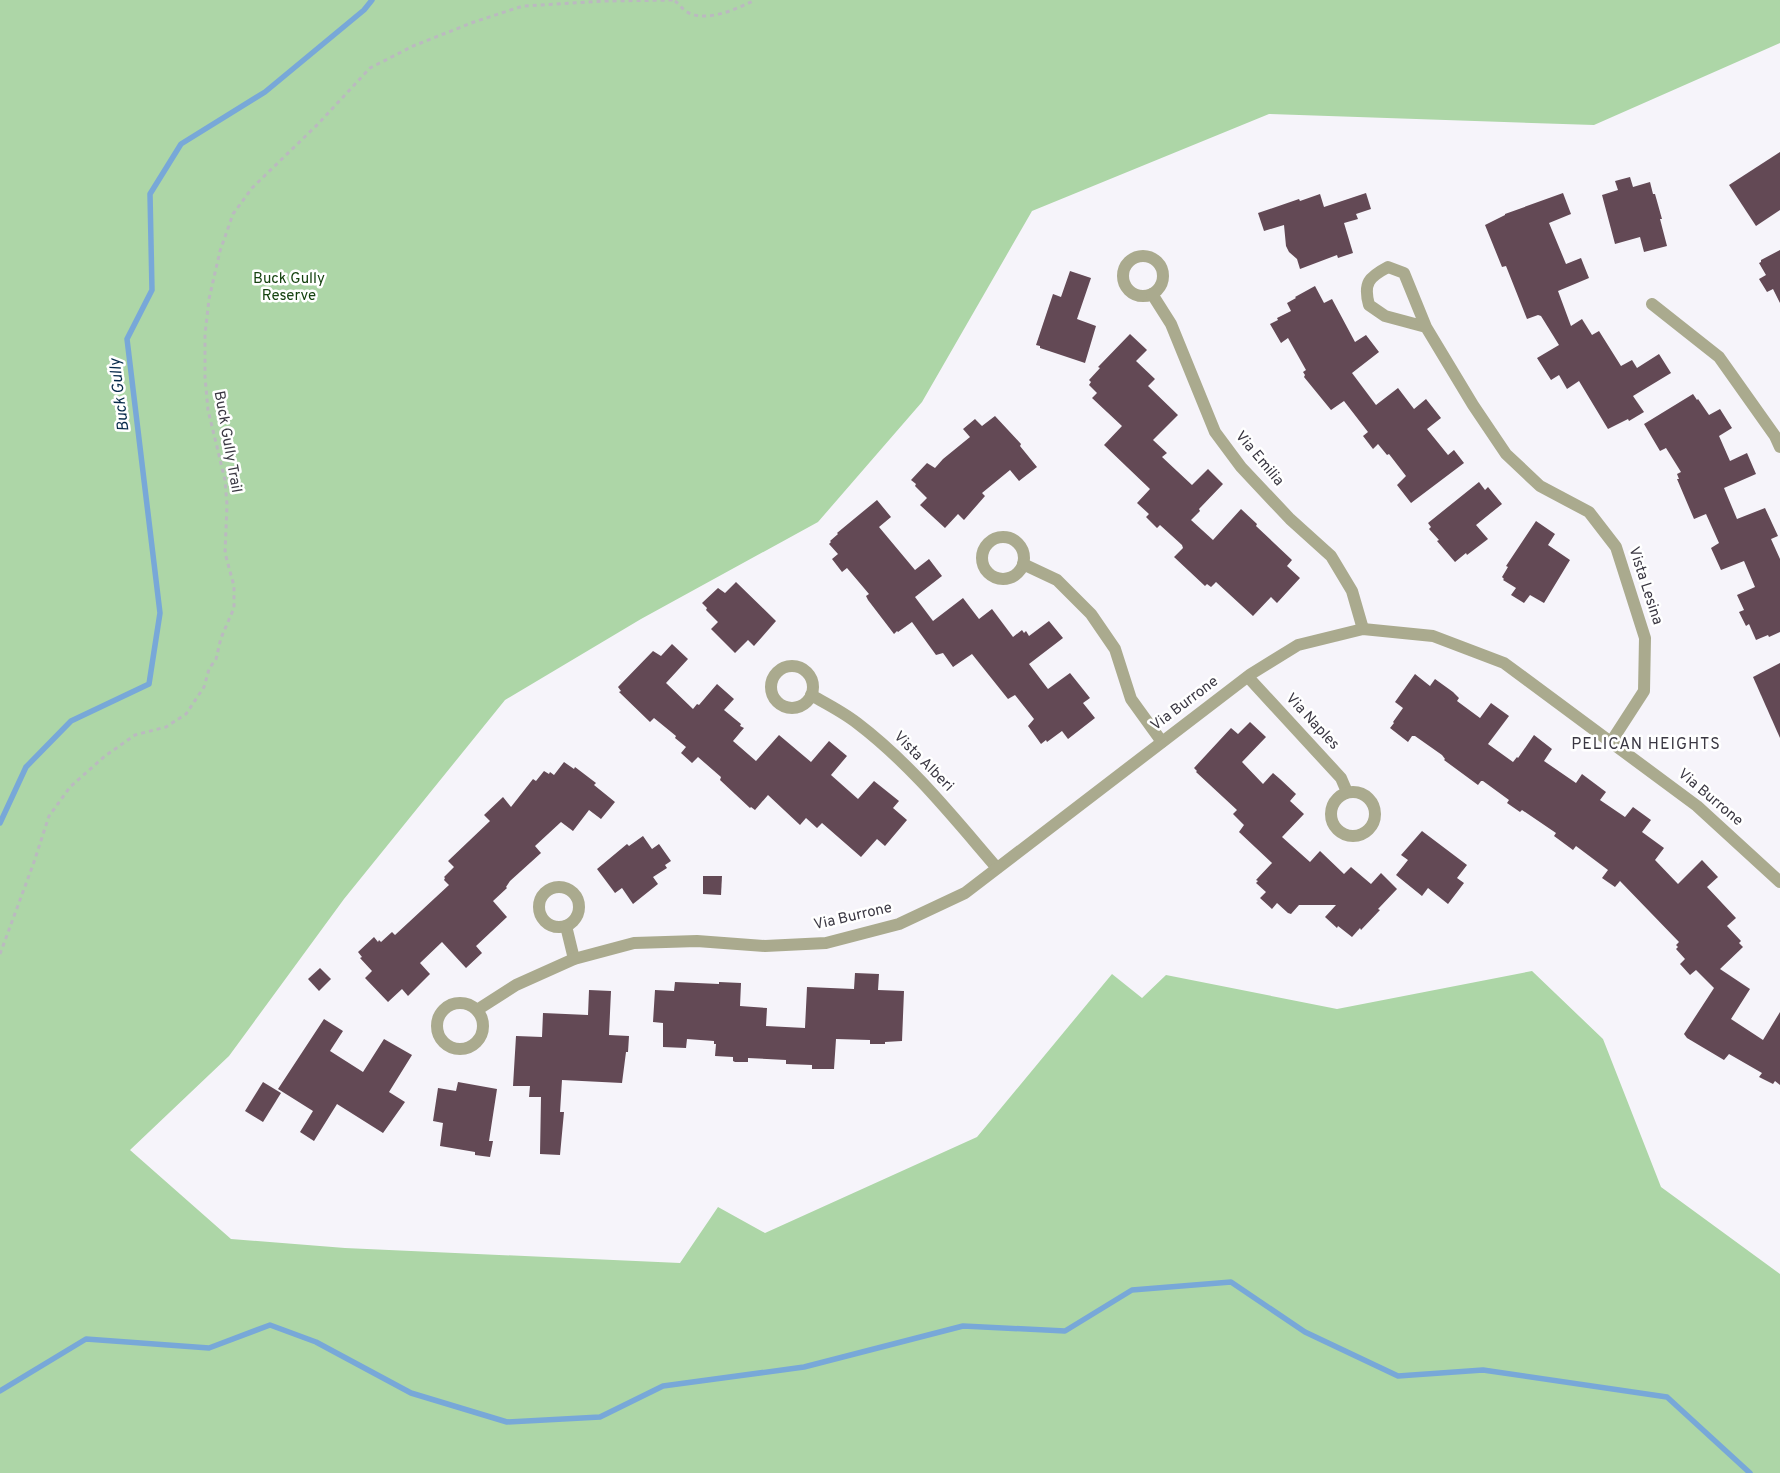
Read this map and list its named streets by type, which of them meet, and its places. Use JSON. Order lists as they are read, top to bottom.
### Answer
{
  "streets": {
    "street": [
      "Via Emilia",
      "Vista Lesina",
      "Via Burrone",
      "Via Naples",
      "Vista Alberi"
    ],
    "path": ["Buck Gully Trail"]
  },
  "crossings": [
    ["Via Emilia", "Via Burrone"],
    ["Vista Lesina", "Via Burrone"],
    ["Via Burrone", "Via Naples"],
    ["Via Burrone", "Vista Alberi"]
  ],
  "districts": ["PELICAN HEIGHTS"],
  "water": ["Buck Gully"],
  "parks": ["Buck Gully Reserve"]
}
